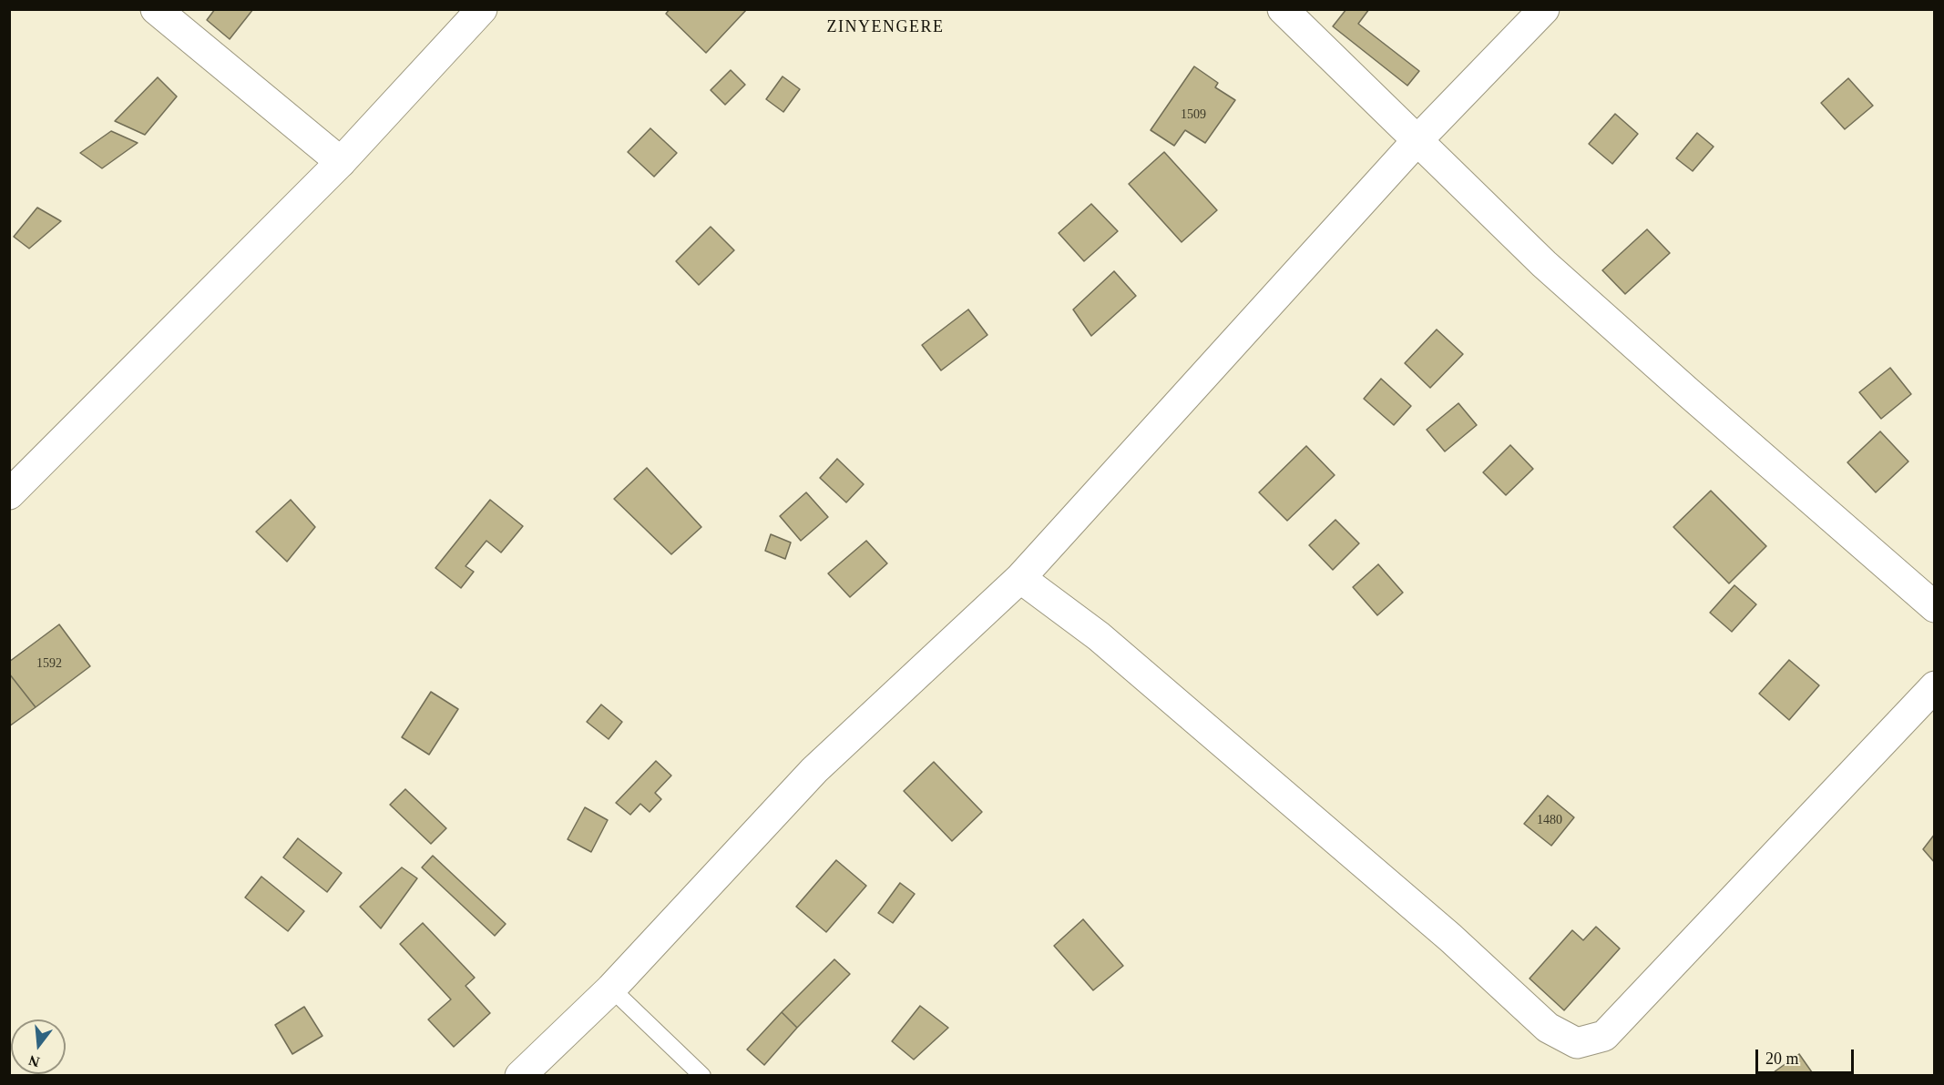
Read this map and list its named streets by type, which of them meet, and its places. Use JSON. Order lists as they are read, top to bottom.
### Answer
{
  "districts": ["ZINYENGERE"],
  "house_numbers": ["1509", "1592", "1480"],
  "scale_bar": "20 m",
  "north": "bottom"
}
